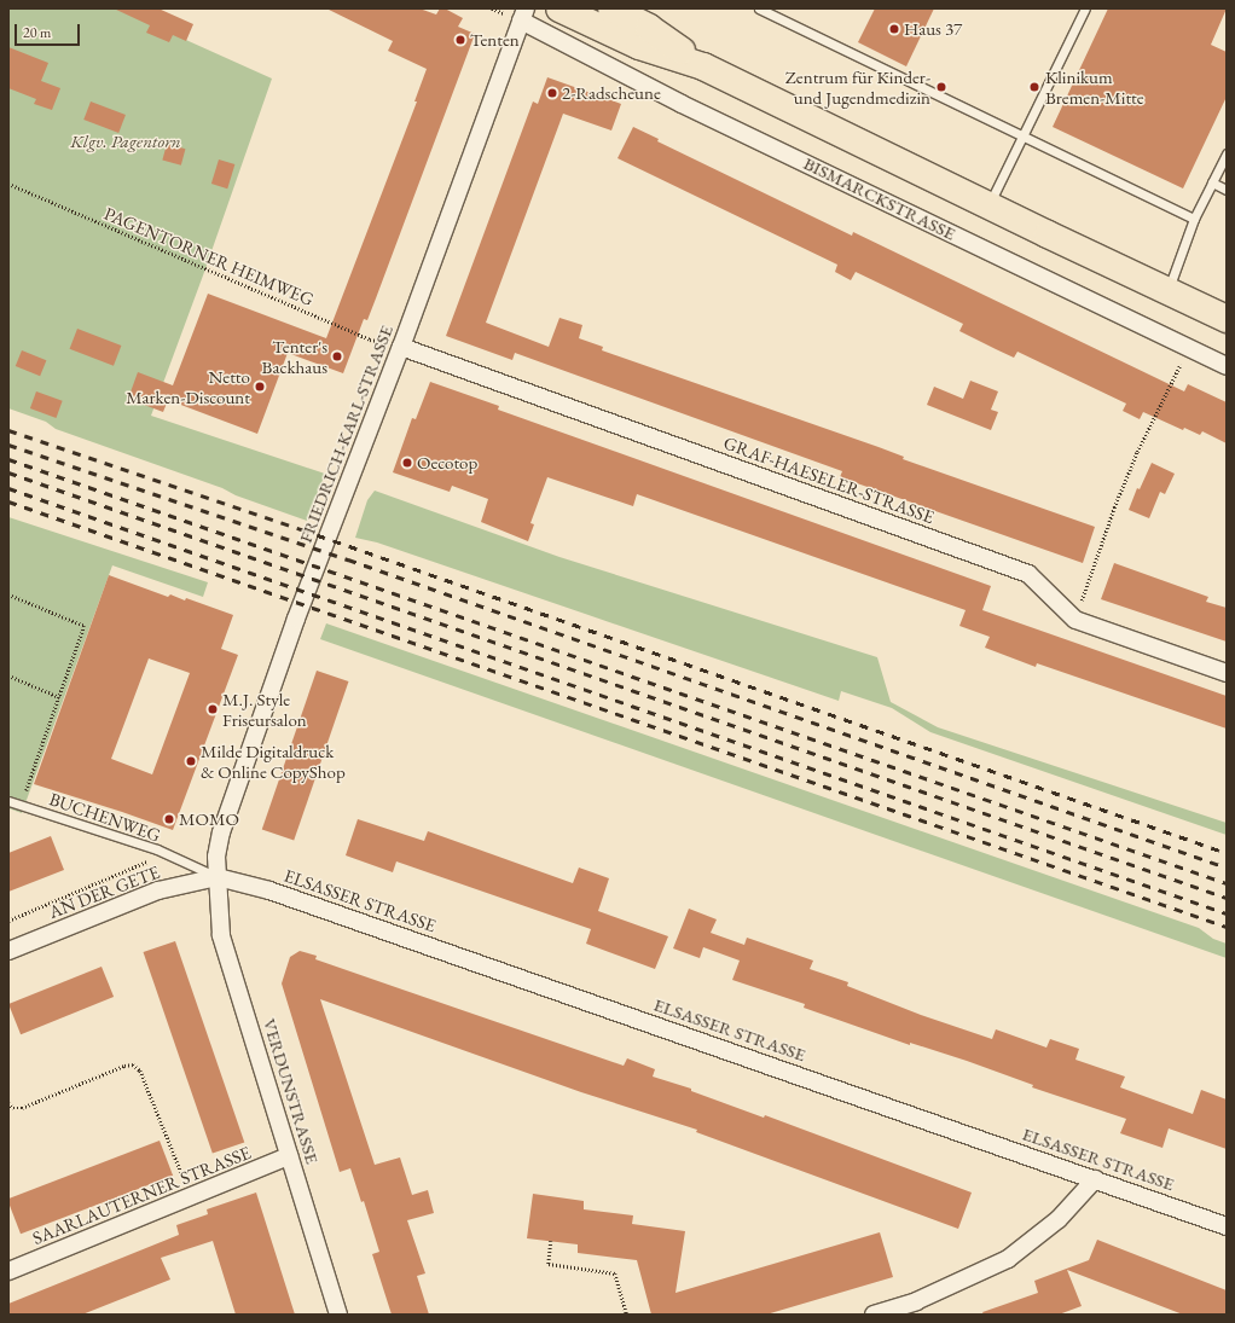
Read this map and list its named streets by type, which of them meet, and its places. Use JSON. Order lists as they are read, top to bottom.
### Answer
{
  "streets": {
    "street": [
      "BISMARCKSTRASSE",
      "FRIEDRICH-KARL-STRASSE",
      "GRAF-HAESELER-STRASSE",
      "AN DER GETE",
      "ELSASSER STRASSE",
      "VERDUNSTRASSE",
      "SAARLAUTERNER STRASSE"
    ],
    "lane": ["BUCHENWEG"],
    "path": ["PAGENTORNER HEIMWEG"]
  },
  "crossings": [
    ["BISMARCKSTRASSE", "FRIEDRICH-KARL-STRASSE"],
    ["PAGENTORNER HEIMWEG", "FRIEDRICH-KARL-STRASSE"],
    ["PAGENTORNER HEIMWEG", "GRAF-HAESELER-STRASSE"],
    ["FRIEDRICH-KARL-STRASSE", "GRAF-HAESELER-STRASSE"],
    ["FRIEDRICH-KARL-STRASSE", "BUCHENWEG"],
    ["FRIEDRICH-KARL-STRASSE", "AN DER GETE"],
    ["FRIEDRICH-KARL-STRASSE", "ELSASSER STRASSE"],
    ["FRIEDRICH-KARL-STRASSE", "VERDUNSTRASSE"],
    ["BUCHENWEG", "AN DER GETE"],
    ["BUCHENWEG", "ELSASSER STRASSE"],
    ["BUCHENWEG", "VERDUNSTRASSE"],
    ["AN DER GETE", "ELSASSER STRASSE"],
    ["AN DER GETE", "VERDUNSTRASSE"],
    ["ELSASSER STRASSE", "VERDUNSTRASSE"],
    ["VERDUNSTRASSE", "SAARLAUTERNER STRASSE"]
  ],
  "parks": ["Klgv. Pagentorn"],
  "places": [
    "Haus 37",
    "Tenten",
    "Zentrum für Kinder- und Jugendmedizin",
    "Klinikum Bremen-Mitte",
    "2-Radscheune",
    "Tenter's Backhaus",
    "Netto Marken-Discount",
    "Oecotop",
    "M.J. Style Friseursalon",
    "Milde Digitaldruck & Online CopyShop",
    "MOMO"
  ],
  "scale_bar": "20 m"
}
